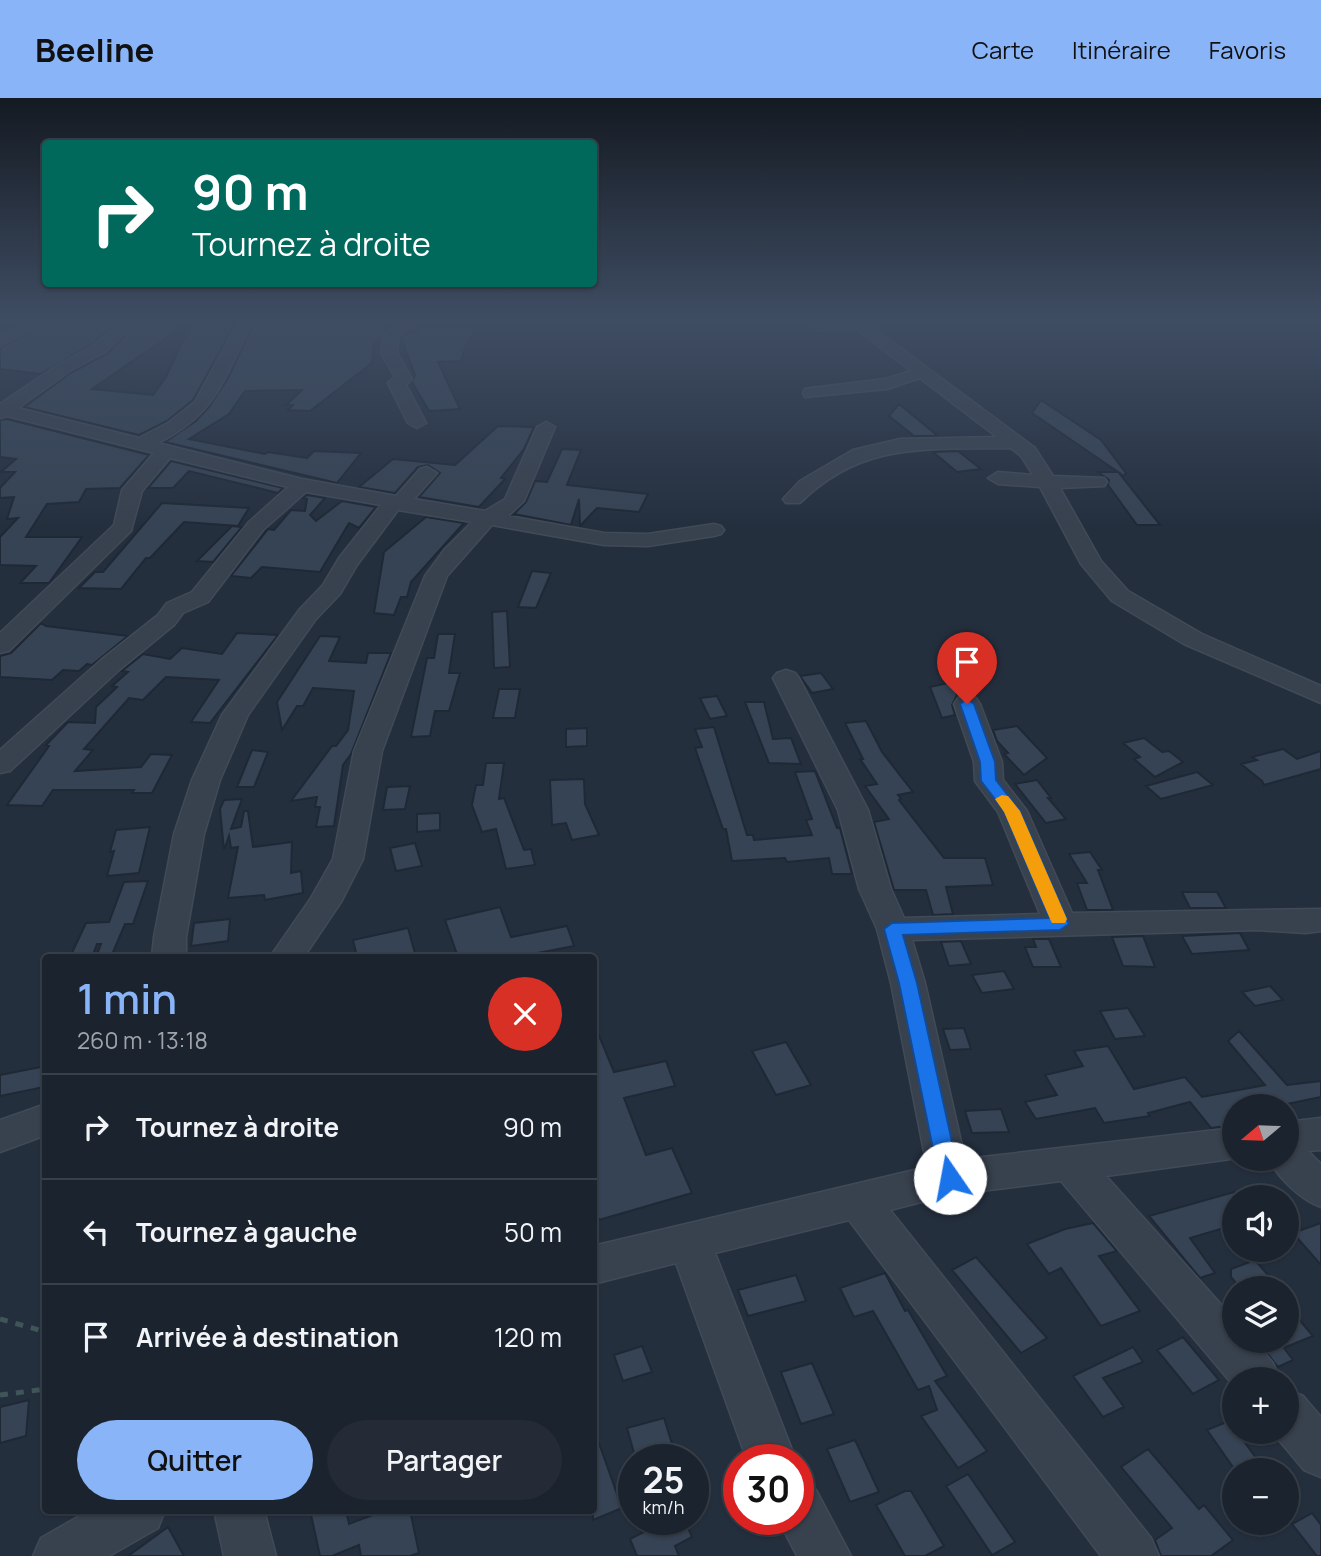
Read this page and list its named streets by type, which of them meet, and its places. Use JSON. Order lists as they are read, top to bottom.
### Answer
{
  "north": "left",
  "page": {
    "header": "Beeline",
    "nav": ["Carte", "Itinéraire", "Favoris"],
    "turn": ["90 m", "Tournez à droite"],
    "heading": ["1 min", "260 m · 13:18"],
    "list": [
      {
        "name": "Tournez à droite",
        "value": "90 m"
      },
      {
        "name": "Tournez à gauche",
        "value": "50 m"
      },
      {
        "name": "Arrivée à destination",
        "value": "120 m"
      }
    ],
    "map_buttons": ["+", "−"],
    "buttons": ["Quitter", "Partager"],
    "speed": "25 km/h",
    "limit": "30"
  }
}
